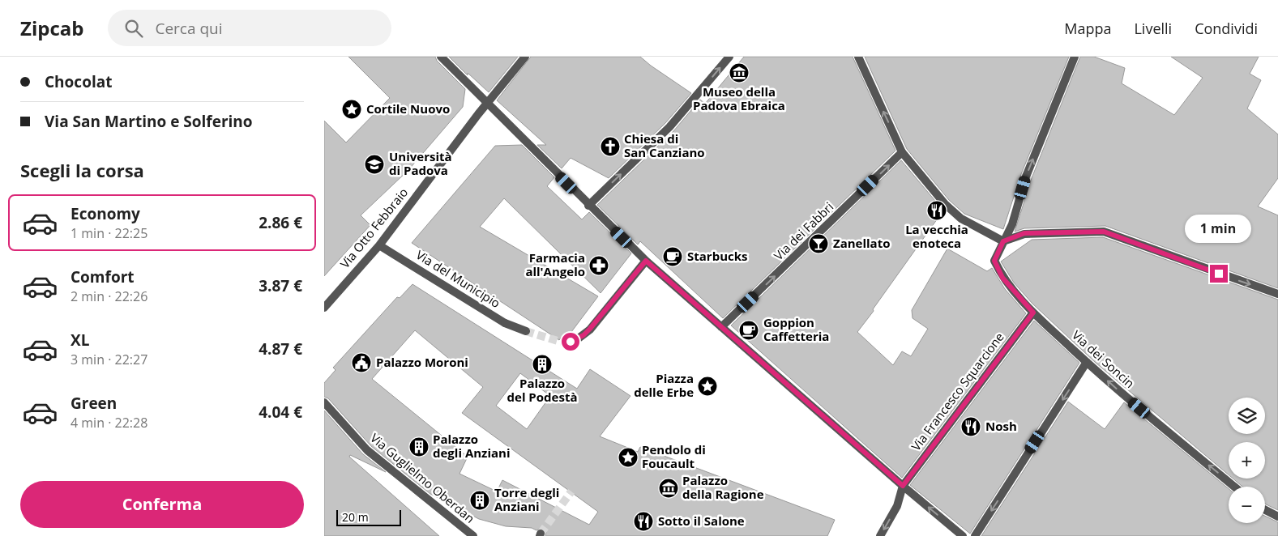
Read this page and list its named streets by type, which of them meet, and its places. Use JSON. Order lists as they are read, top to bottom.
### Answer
{
  "streets": {
    "street": [
      "Via Otto Febbraio",
      "Via dei Fabbri",
      "Via del Municipio",
      "Via dei Soncin",
      "Via Francesco Squarcione",
      "Via Guglielmo Oberdan"
    ]
  },
  "crossings": [
    ["Via Otto Febbraio", "Via del Municipio"],
    ["Via dei Soncin", "Via Francesco Squarcione"]
  ],
  "one_way": ["Via dei Fabbri", "Via dei Soncin"],
  "places": {
    "museum": ["Museo della Padova Ebraica", "Palazzo della Ragione"],
    "place": ["Cortile Nuovo", "Piazza delle Erbe", "Pendolo di Foucault"],
    "church": ["Chiesa di San Canziano"],
    "school or university": ["Università di Padova"],
    "restaurant": ["La vecchia enoteca", "Nosh", "Sotto il Salone"],
    "bar": ["Zanellato"],
    "cafe": ["Starbucks", "Goppion Caffetteria"],
    "pharmacy": ["Farmacia all'Angelo"],
    "public building": ["Palazzo Moroni"],
    "building": ["Palazzo del Podestà", "Palazzo degli Anziani", "Torre degli Anziani"]
  },
  "scale_bar": "20 m",
  "page": {
    "header": "Zipcab",
    "search": "Cerca qui",
    "nav": ["Mappa", "Livelli", "Condividi"],
    "banner": ["Chocolat", "Via San Martino e Solferino"],
    "heading": "Scegli la corsa",
    "list": [
      {
        "name": "Economy",
        "note": "1 min · 22:25",
        "value": "2.86 €"
      },
      {
        "name": "Comfort",
        "note": "2 min · 22:26",
        "value": "3.87 €"
      },
      {
        "name": "XL",
        "note": "3 min · 22:27",
        "value": "4.87 €"
      },
      {
        "name": "Green",
        "note": "4 min · 22:28",
        "value": "4.04 €"
      }
    ],
    "bubble": "1 min",
    "map_buttons": ["+", "−"],
    "buttons": "Conferma",
    "scale": "20 m"
  }
}
